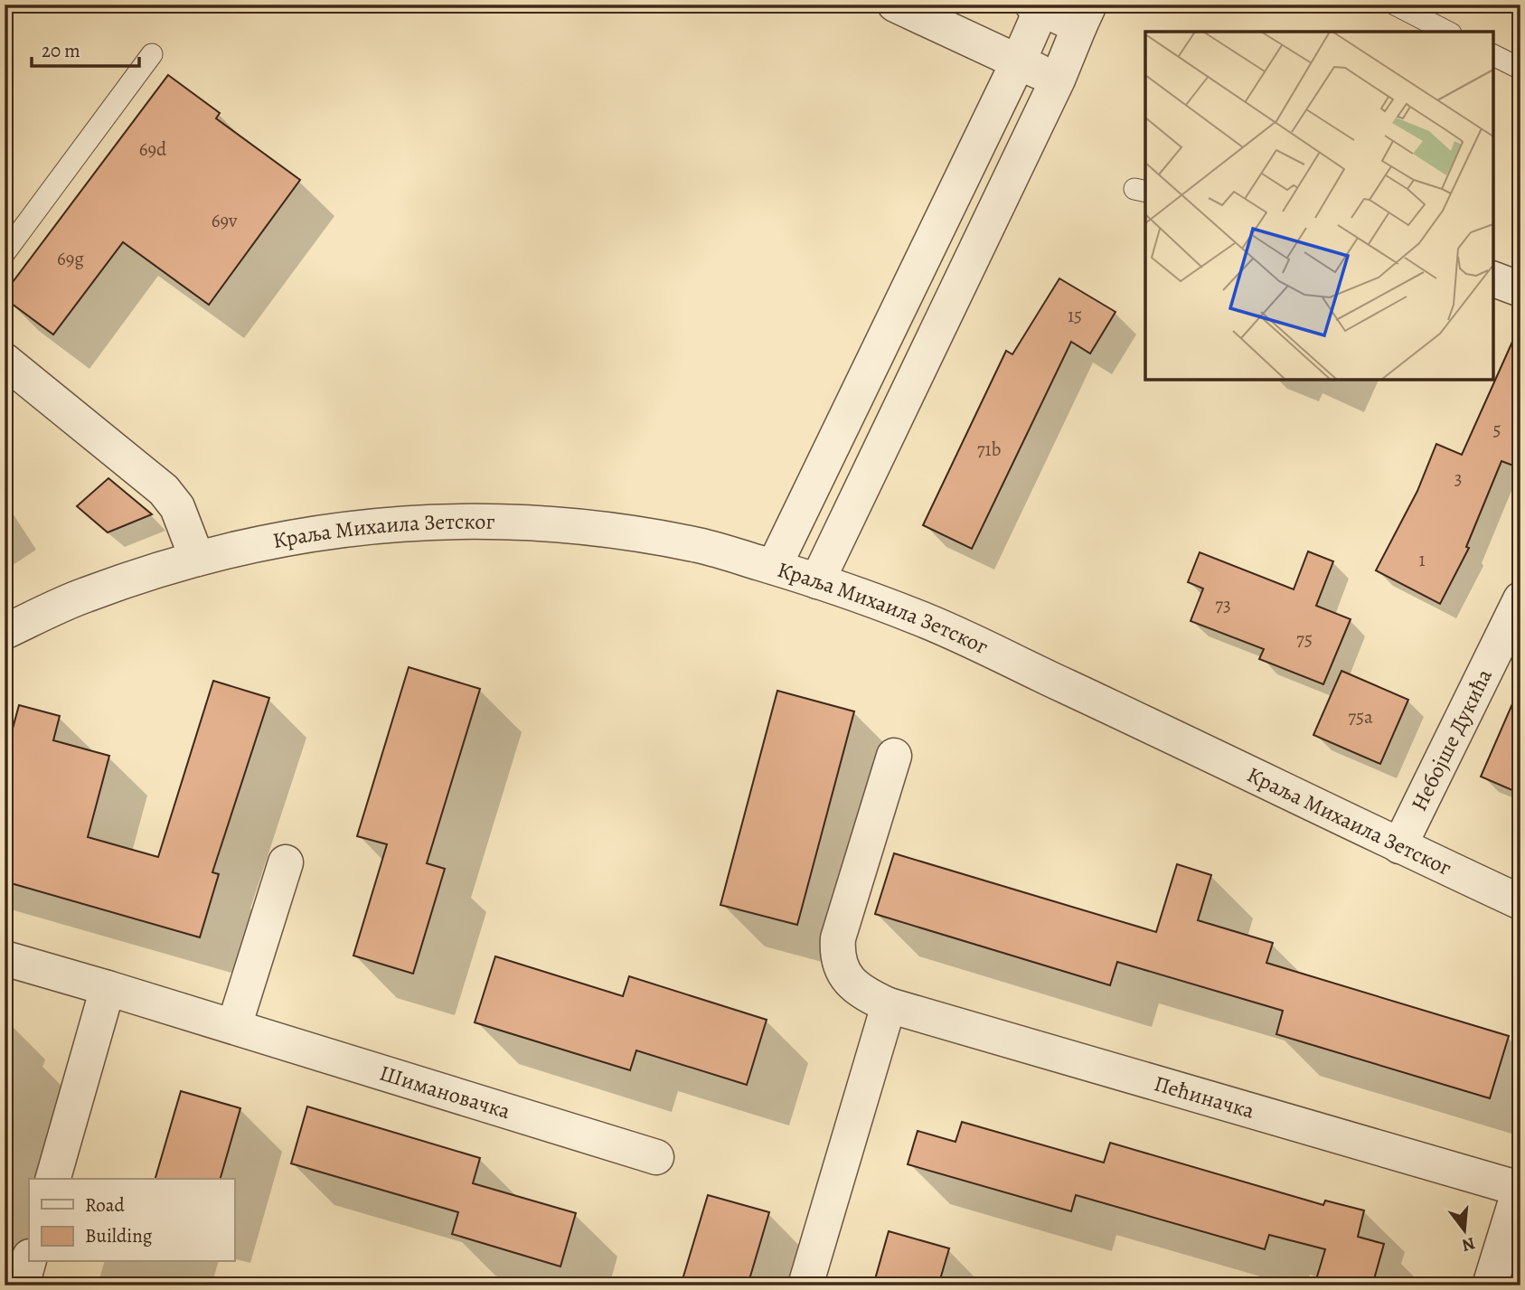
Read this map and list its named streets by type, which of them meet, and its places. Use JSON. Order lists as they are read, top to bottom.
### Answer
{
  "streets": {
    "street": [
      "Краља Михаила Зетског",
      "Небојше Дукића",
      "Шимановачка",
      "Пећиначка"
    ]
  },
  "crossings": [
    ["Краља Михаила Зетског", "Небојше Дукића"]
  ],
  "house_numbers": [
    "69d",
    "69v",
    "69g",
    "15",
    "5",
    "71b",
    "3",
    "1",
    "73",
    "75",
    "75a"
  ],
  "legend": ["Road", "Building"],
  "scale_bar": "20 m",
  "north": "bottom"
}
